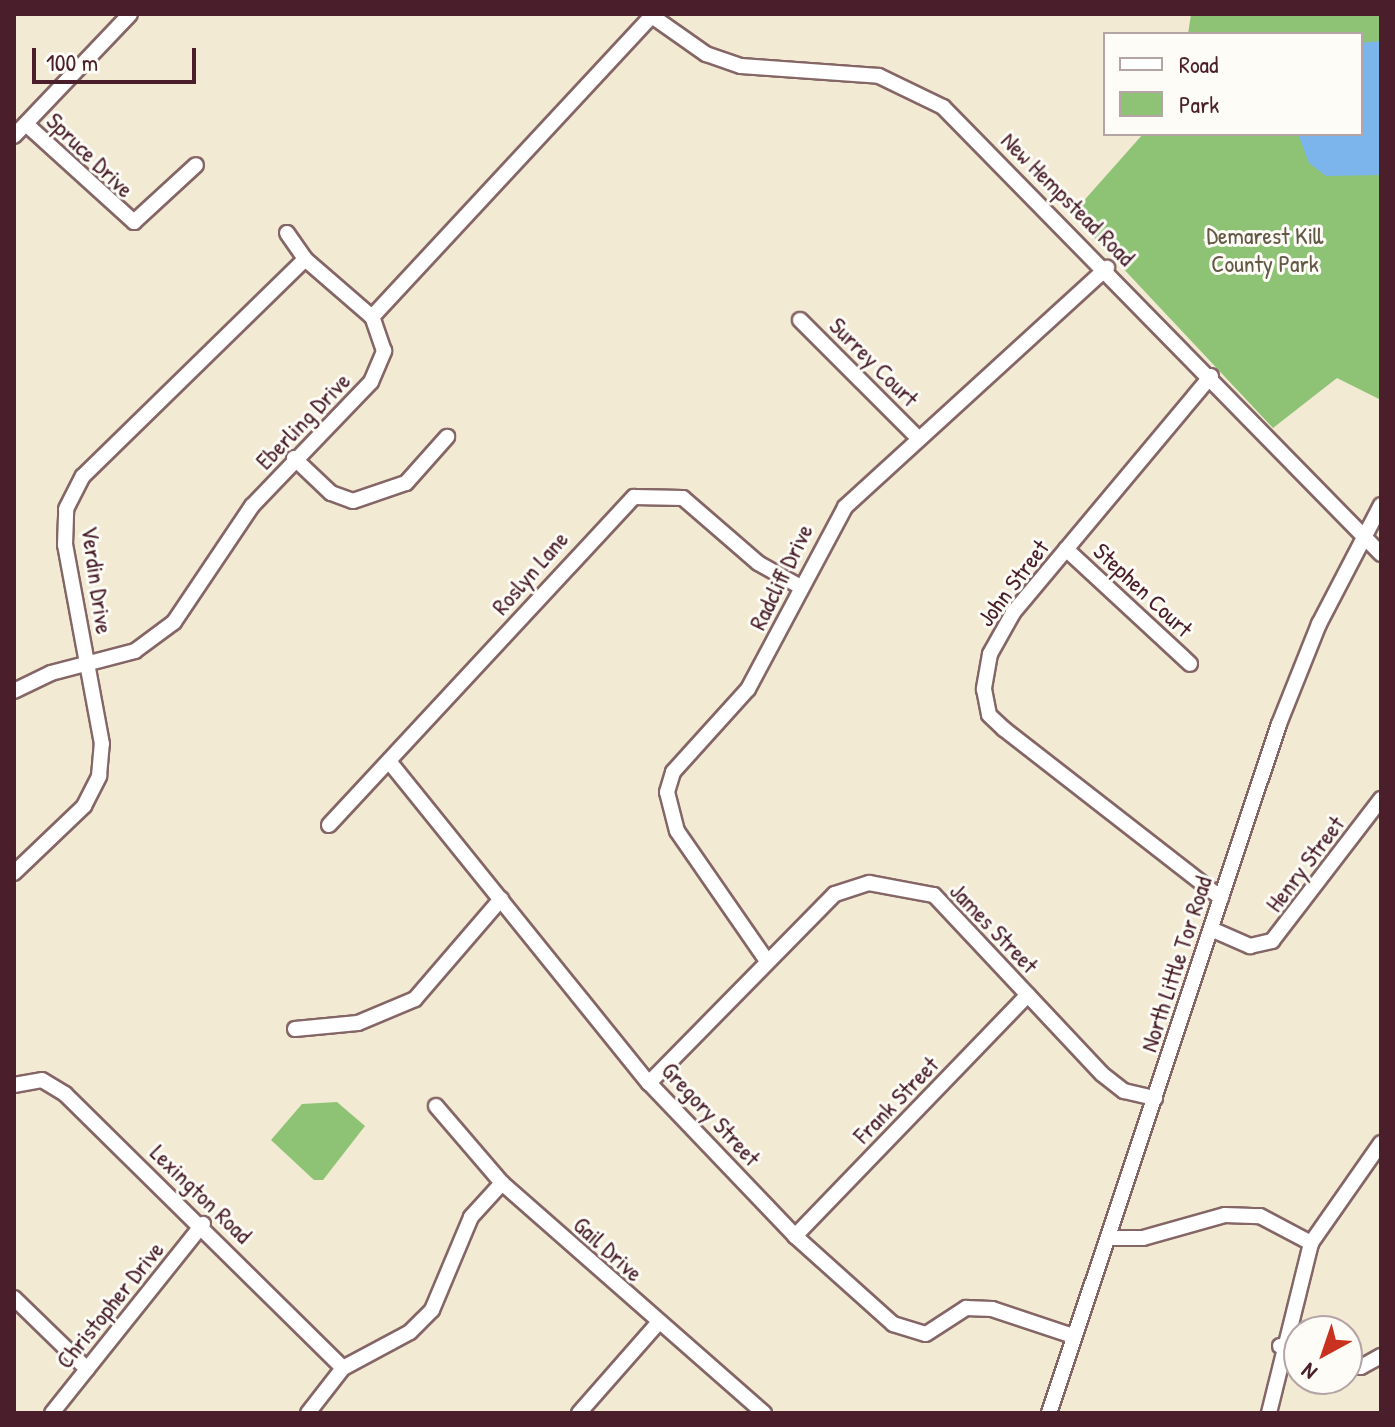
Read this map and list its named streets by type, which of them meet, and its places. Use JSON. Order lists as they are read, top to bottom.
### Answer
{
  "streets": {
    "street": [
      "Spruce Drive",
      "New Hempstead Road",
      "Surrey Court",
      "Eberling Drive",
      "Roslyn Lane",
      "Radcliff Drive",
      "Verdin Drive",
      "John Street",
      "Stephen Court",
      "Henry Street",
      "James Street",
      "North Little Tor Road",
      "Frank Street",
      "Gregory Street",
      "Lexington Road",
      "Gail Drive",
      "Christopher Drive"
    ]
  },
  "crossings": [
    ["New Hempstead Road", "Radcliff Drive"],
    ["New Hempstead Road", "John Street"],
    ["New Hempstead Road", "North Little Tor Road"],
    ["Surrey Court", "Radcliff Drive"],
    ["Eberling Drive", "Verdin Drive"],
    ["Roslyn Lane", "Radcliff Drive"],
    ["Roslyn Lane", "Gregory Street"],
    ["Radcliff Drive", "James Street"],
    ["John Street", "Stephen Court"],
    ["John Street", "North Little Tor Road"],
    ["Henry Street", "North Little Tor Road"],
    ["James Street", "North Little Tor Road"],
    ["James Street", "Frank Street"],
    ["James Street", "Gregory Street"],
    ["North Little Tor Road", "Gregory Street"],
    ["Frank Street", "Gregory Street"],
    ["Lexington Road", "Christopher Drive"]
  ],
  "parks": ["Demarest Kill County Park"],
  "legend": ["Road", "Park"],
  "scale_bar": "100 m",
  "north": "bottom left"
}
